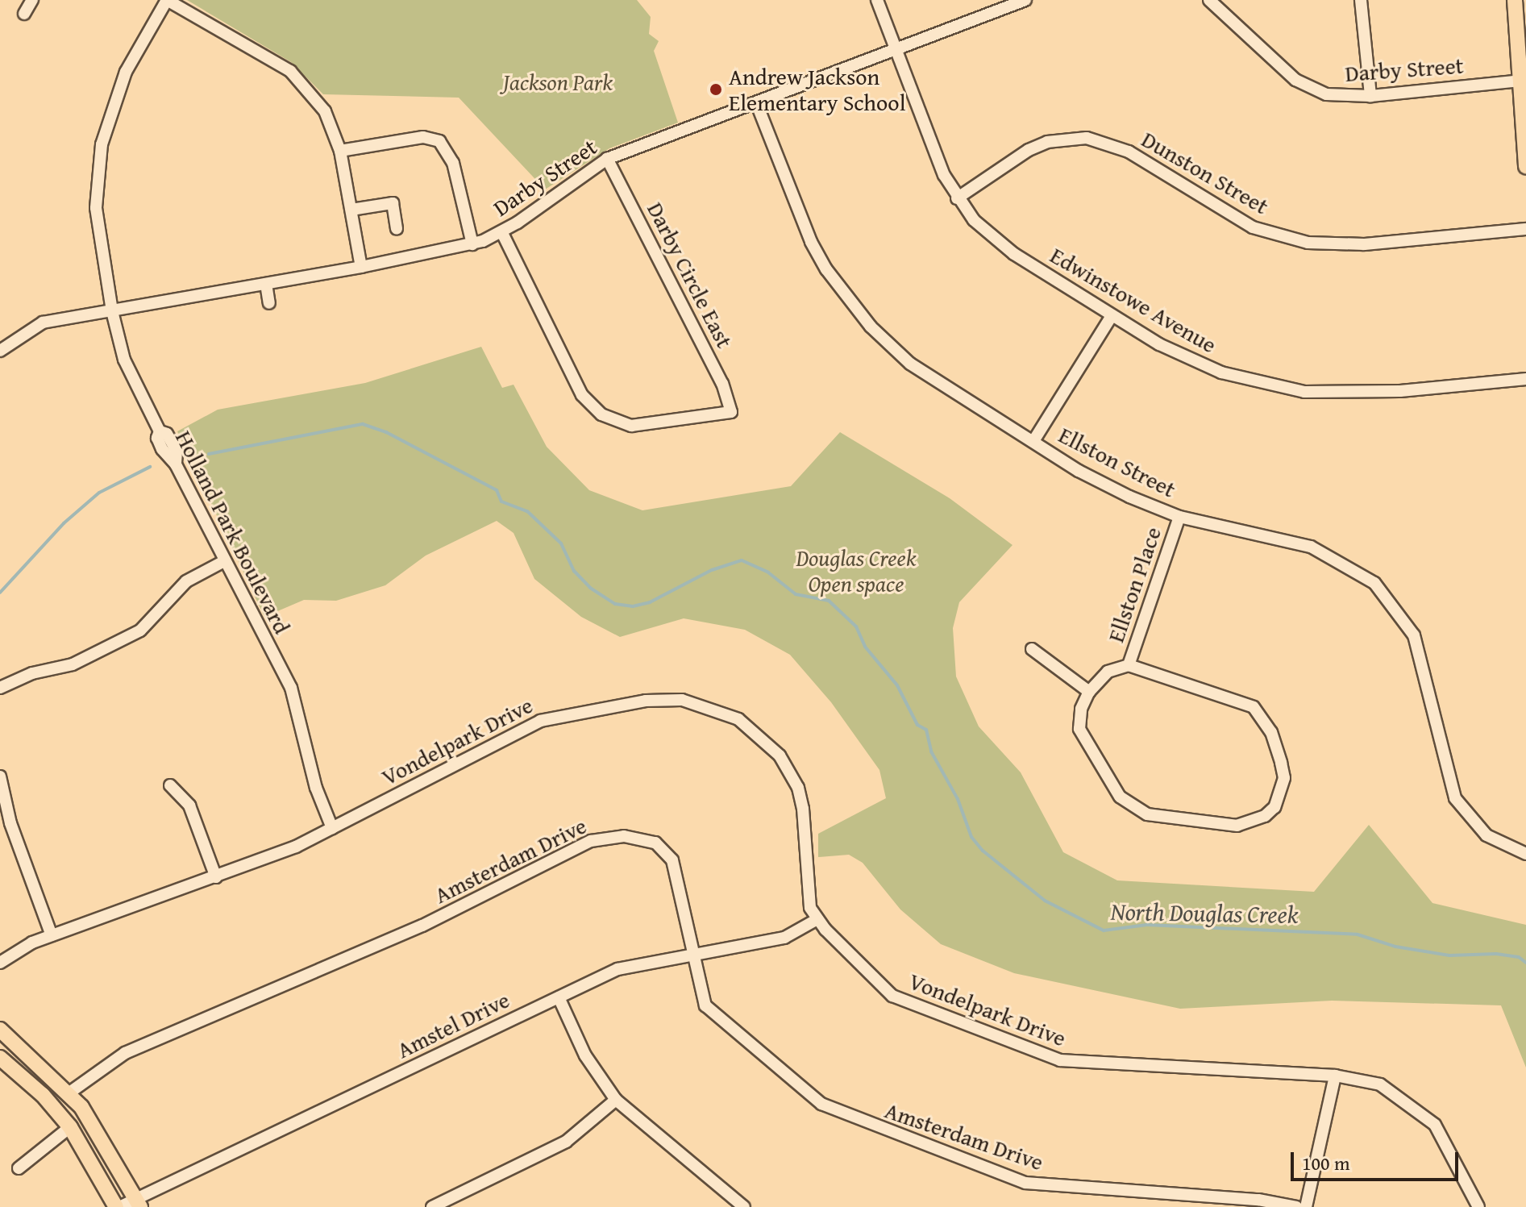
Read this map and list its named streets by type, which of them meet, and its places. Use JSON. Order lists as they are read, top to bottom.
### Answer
{
  "streets": {
    "street": [
      "Darby Street",
      "Dunston Street",
      "Darby Circle East",
      "Edwinstowe Avenue",
      "Ellston Street",
      "Holland Park Boulevard",
      "Ellston Place",
      "Vondelpark Drive",
      "Amsterdam Drive",
      "Amstel Drive"
    ]
  },
  "crossings": [
    ["Darby Street", "Darby Circle East"],
    ["Darby Street", "Edwinstowe Avenue"],
    ["Darby Street", "Ellston Street"],
    ["Darby Street", "Holland Park Boulevard"],
    ["Dunston Street", "Edwinstowe Avenue"],
    ["Ellston Street", "Ellston Place"],
    ["Holland Park Boulevard", "Vondelpark Drive"],
    ["Vondelpark Drive", "Amstel Drive"],
    ["Amsterdam Drive", "Amstel Drive"]
  ],
  "water": ["North Douglas Creek"],
  "parks": ["Jackson Park", "Douglas Creek Open space"],
  "places": ["Andrew Jackson Elementary School"],
  "scale_bar": "100 m"
}
